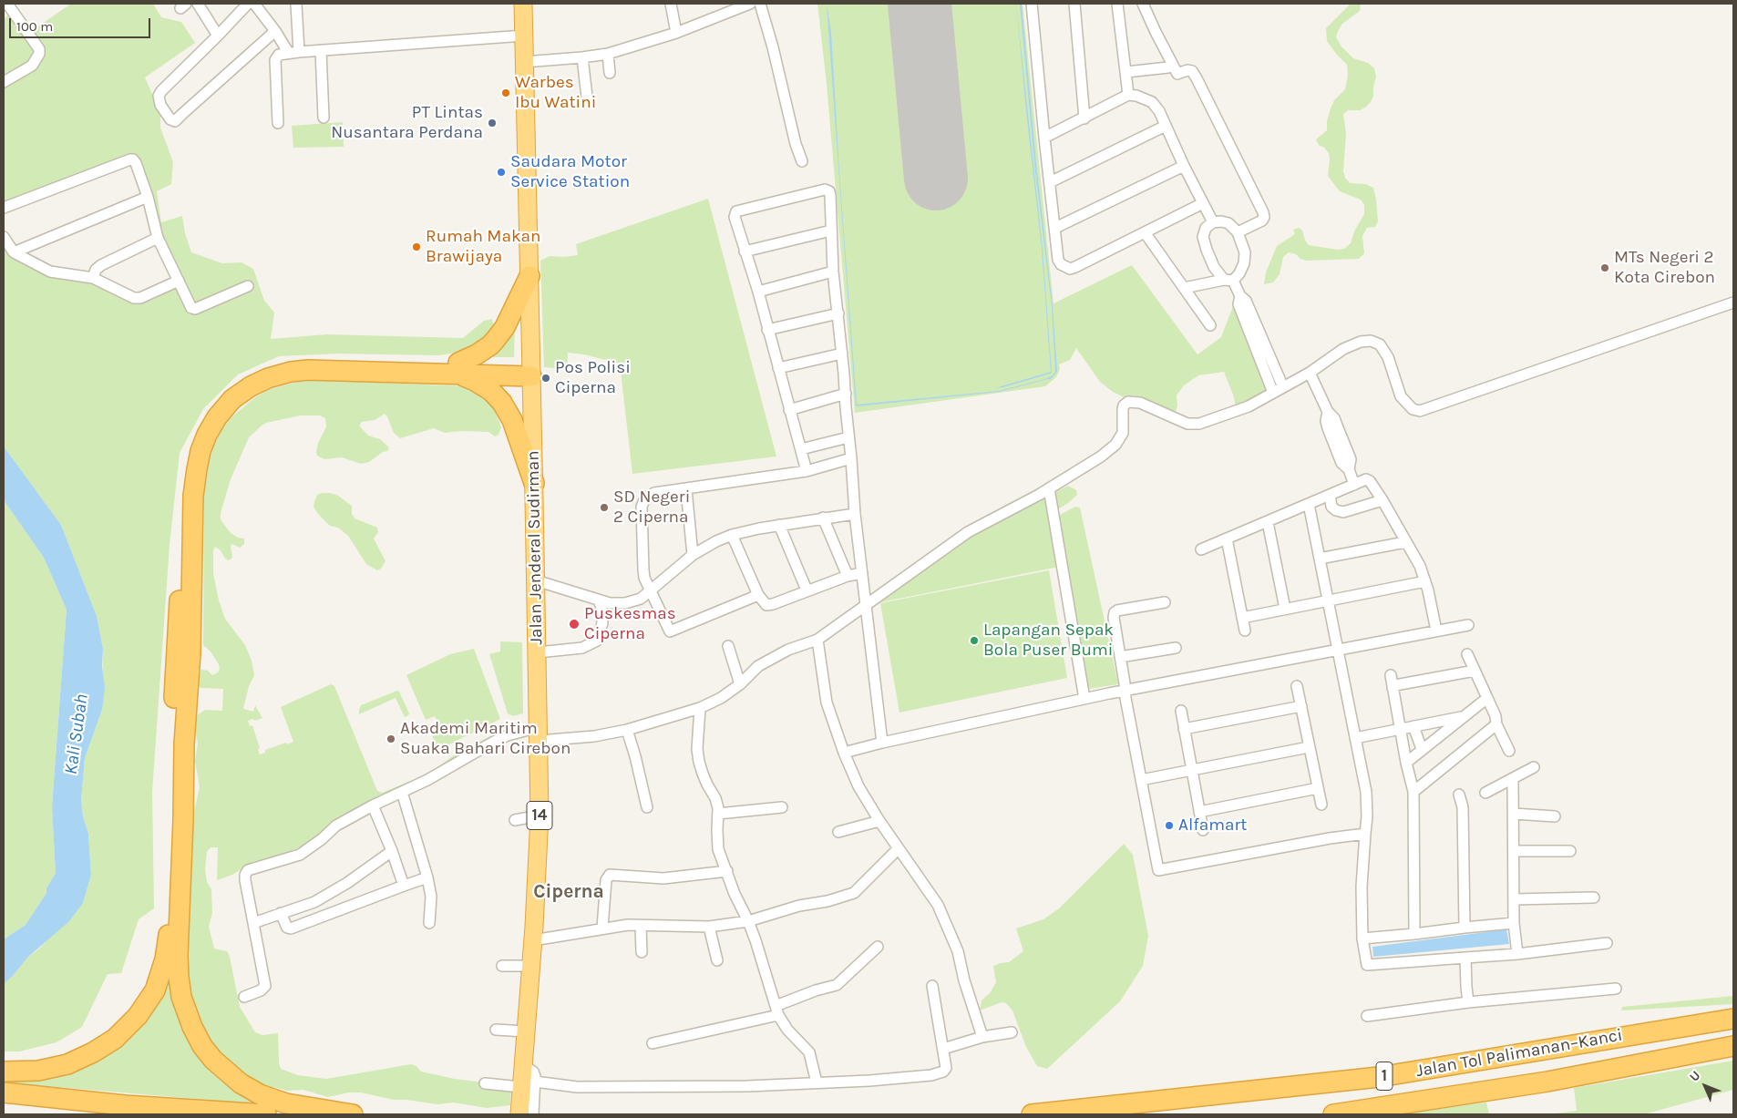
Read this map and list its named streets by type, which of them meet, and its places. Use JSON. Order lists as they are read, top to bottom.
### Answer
{
  "streets": {
    "highway": [
      "Jalan Jenderal Sudirman",
      "14",
      "Jalan Tol Palimanan–Kanci",
      "1"
    ]
  },
  "crossings": [
    ["Jalan Jenderal Sudirman", "14"]
  ],
  "districts": ["Ciperna"],
  "water": ["Kali Subah"],
  "places": [
    "Warbes Ibu Watini",
    "PT Lintas Nusantara Perdana",
    "Saudara Motor Service Station",
    "Rumah Makan Brawijaya",
    "MTs Negeri 2 Kota Cirebon",
    "Pos Polisi Ciperna",
    "SD Negeri 2 Ciperna",
    "Puskesmas Ciperna",
    "Lapangan Sepak Bola Puser Bumi",
    "Akademi Maritim Suaka Bahari Cirebon",
    "Alfamart"
  ],
  "scale_bar": "100 m",
  "north": "top left"
}
